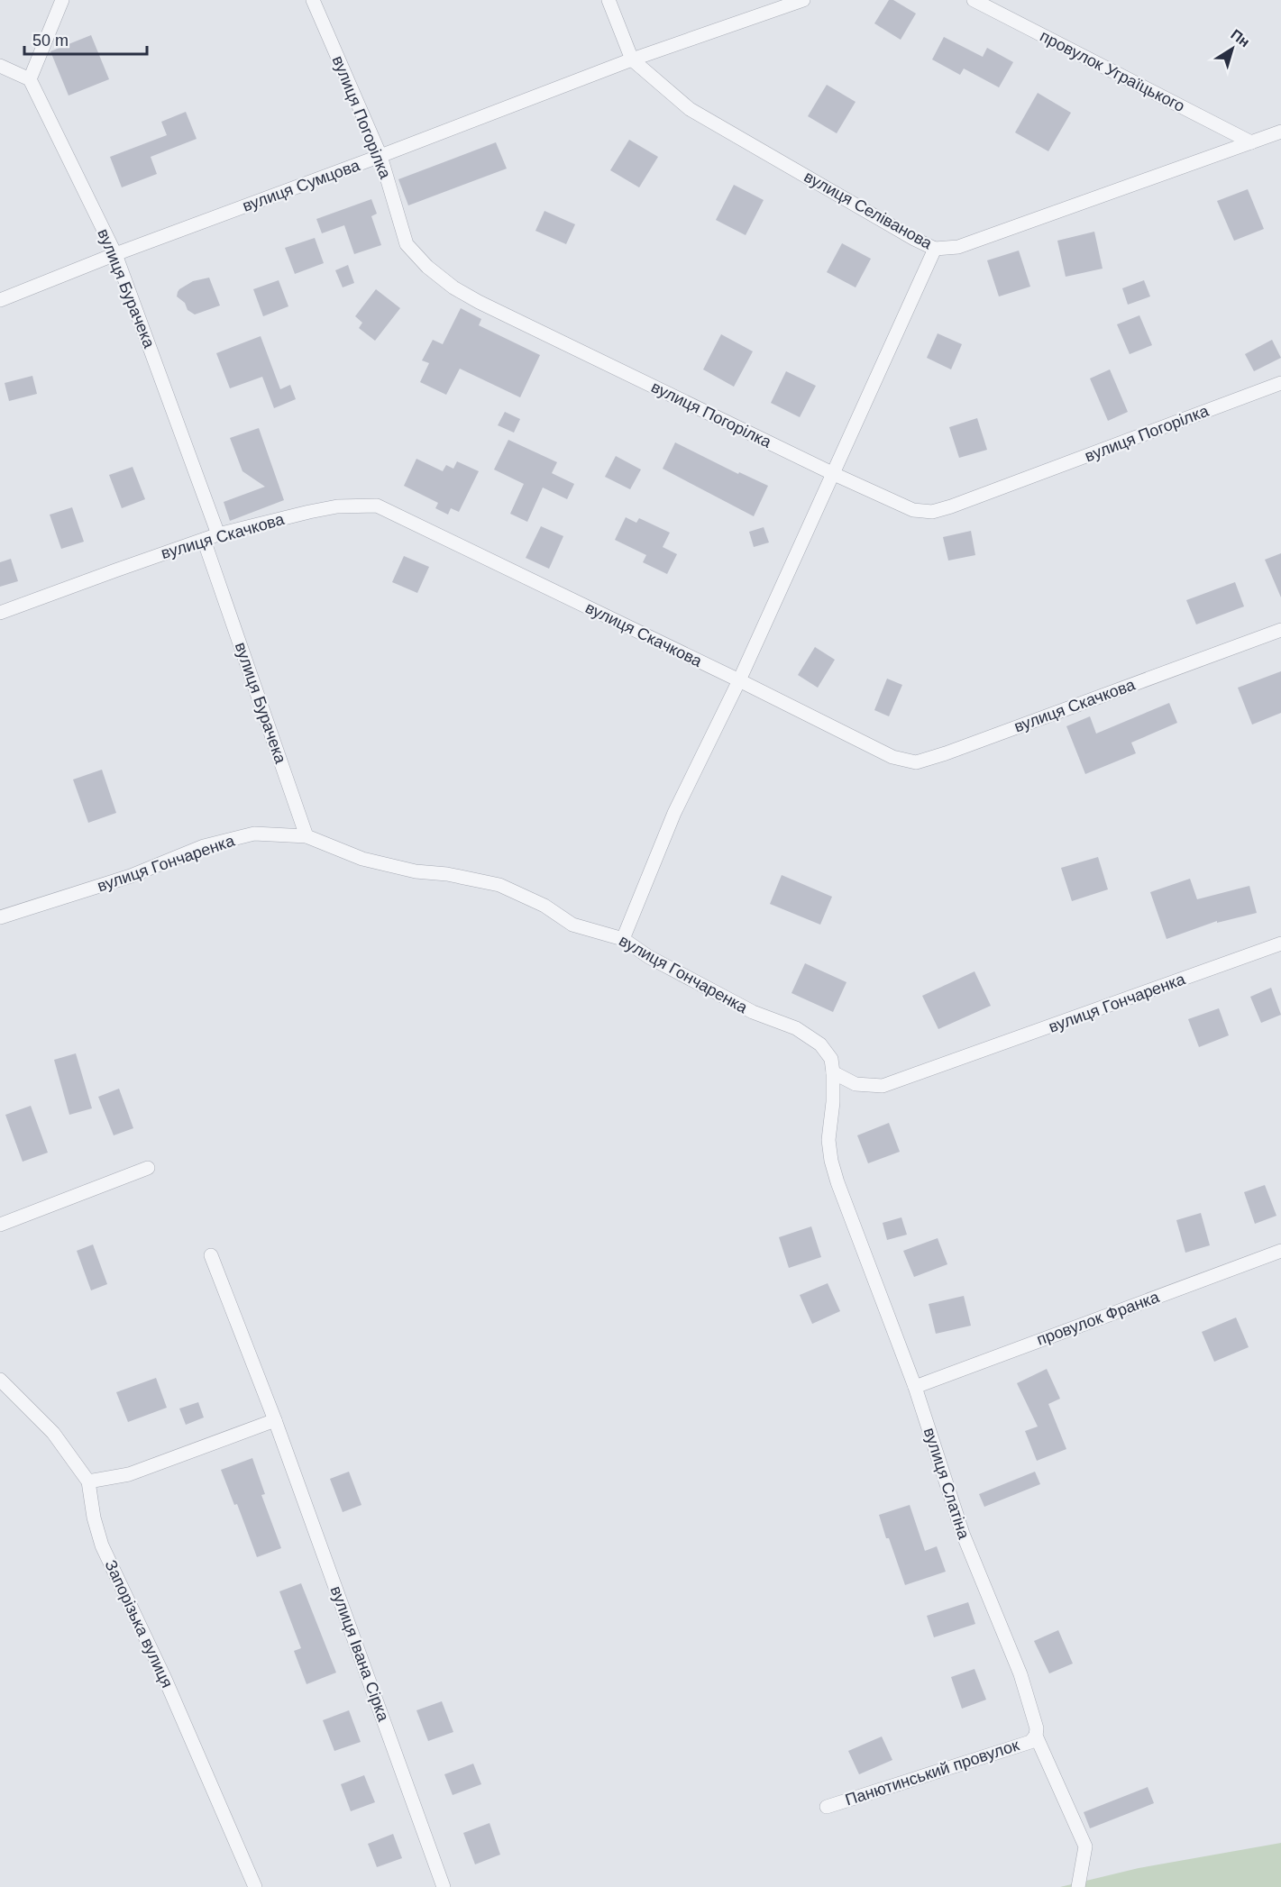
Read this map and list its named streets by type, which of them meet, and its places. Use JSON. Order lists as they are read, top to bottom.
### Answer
{
  "streets": {
    "street": [
      "провулок Уграїцького",
      "вулиця Погорілка",
      "вулиця Сумцова",
      "вулиця Селіванова",
      "вулиця Бурачека",
      "вулиця Скачкова",
      "вулиця Гончаренка",
      "провулок Франка",
      "вулиця Слатіна",
      "Запорізька вулиця",
      "вулиця Івана Сірка",
      "Панютинський провулок"
    ]
  },
  "crossings": [
    ["провулок Уграїцького", "вулиця Селіванова"],
    ["вулиця Погорілка", "вулиця Сумцова"],
    ["вулиця Сумцова", "вулиця Селіванова"],
    ["вулиця Сумцова", "вулиця Бурачека"],
    ["вулиця Бурачека", "вулиця Скачкова"],
    ["вулиця Бурачека", "вулиця Гончаренка"],
    ["вулиця Гончаренка", "вулиця Слатіна"],
    ["провулок Франка", "вулиця Слатіна"],
    ["вулиця Слатіна", "Панютинський провулок"]
  ],
  "scale_bar": "50 m",
  "north": "top right"
}
